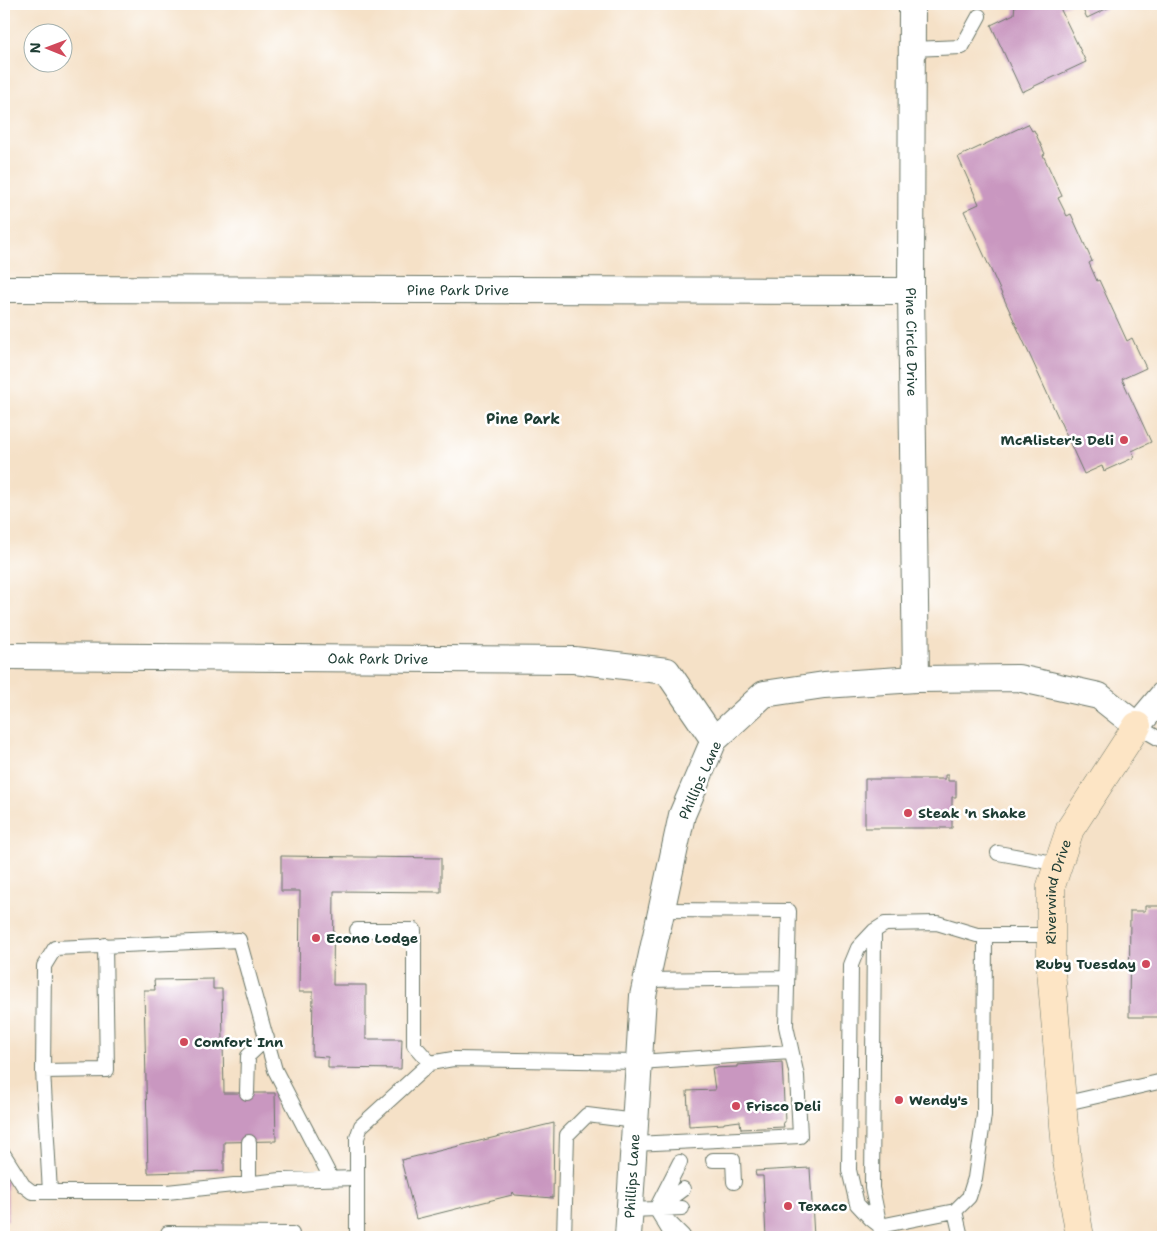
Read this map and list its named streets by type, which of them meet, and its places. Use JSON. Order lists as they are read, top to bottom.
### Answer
{
  "streets": {
    "street": [
      "Pine Park Drive",
      "Pine Circle Drive",
      "Oak Park Drive",
      "Phillips Lane",
      "Riverwind Drive"
    ]
  },
  "crossings": [
    ["Pine Park Drive", "Pine Circle Drive"],
    ["Pine Circle Drive", "Phillips Lane"],
    ["Oak Park Drive", "Phillips Lane"],
    ["Phillips Lane", "Riverwind Drive"]
  ],
  "districts": ["Pine Park"],
  "places": [
    "McAlister's Deli",
    "Steak 'n Shake",
    "Econo Lodge",
    "Ruby Tuesday",
    "Comfort Inn",
    "Wendy's",
    "Frisco Deli",
    "Texaco"
  ],
  "north": "left"
}
